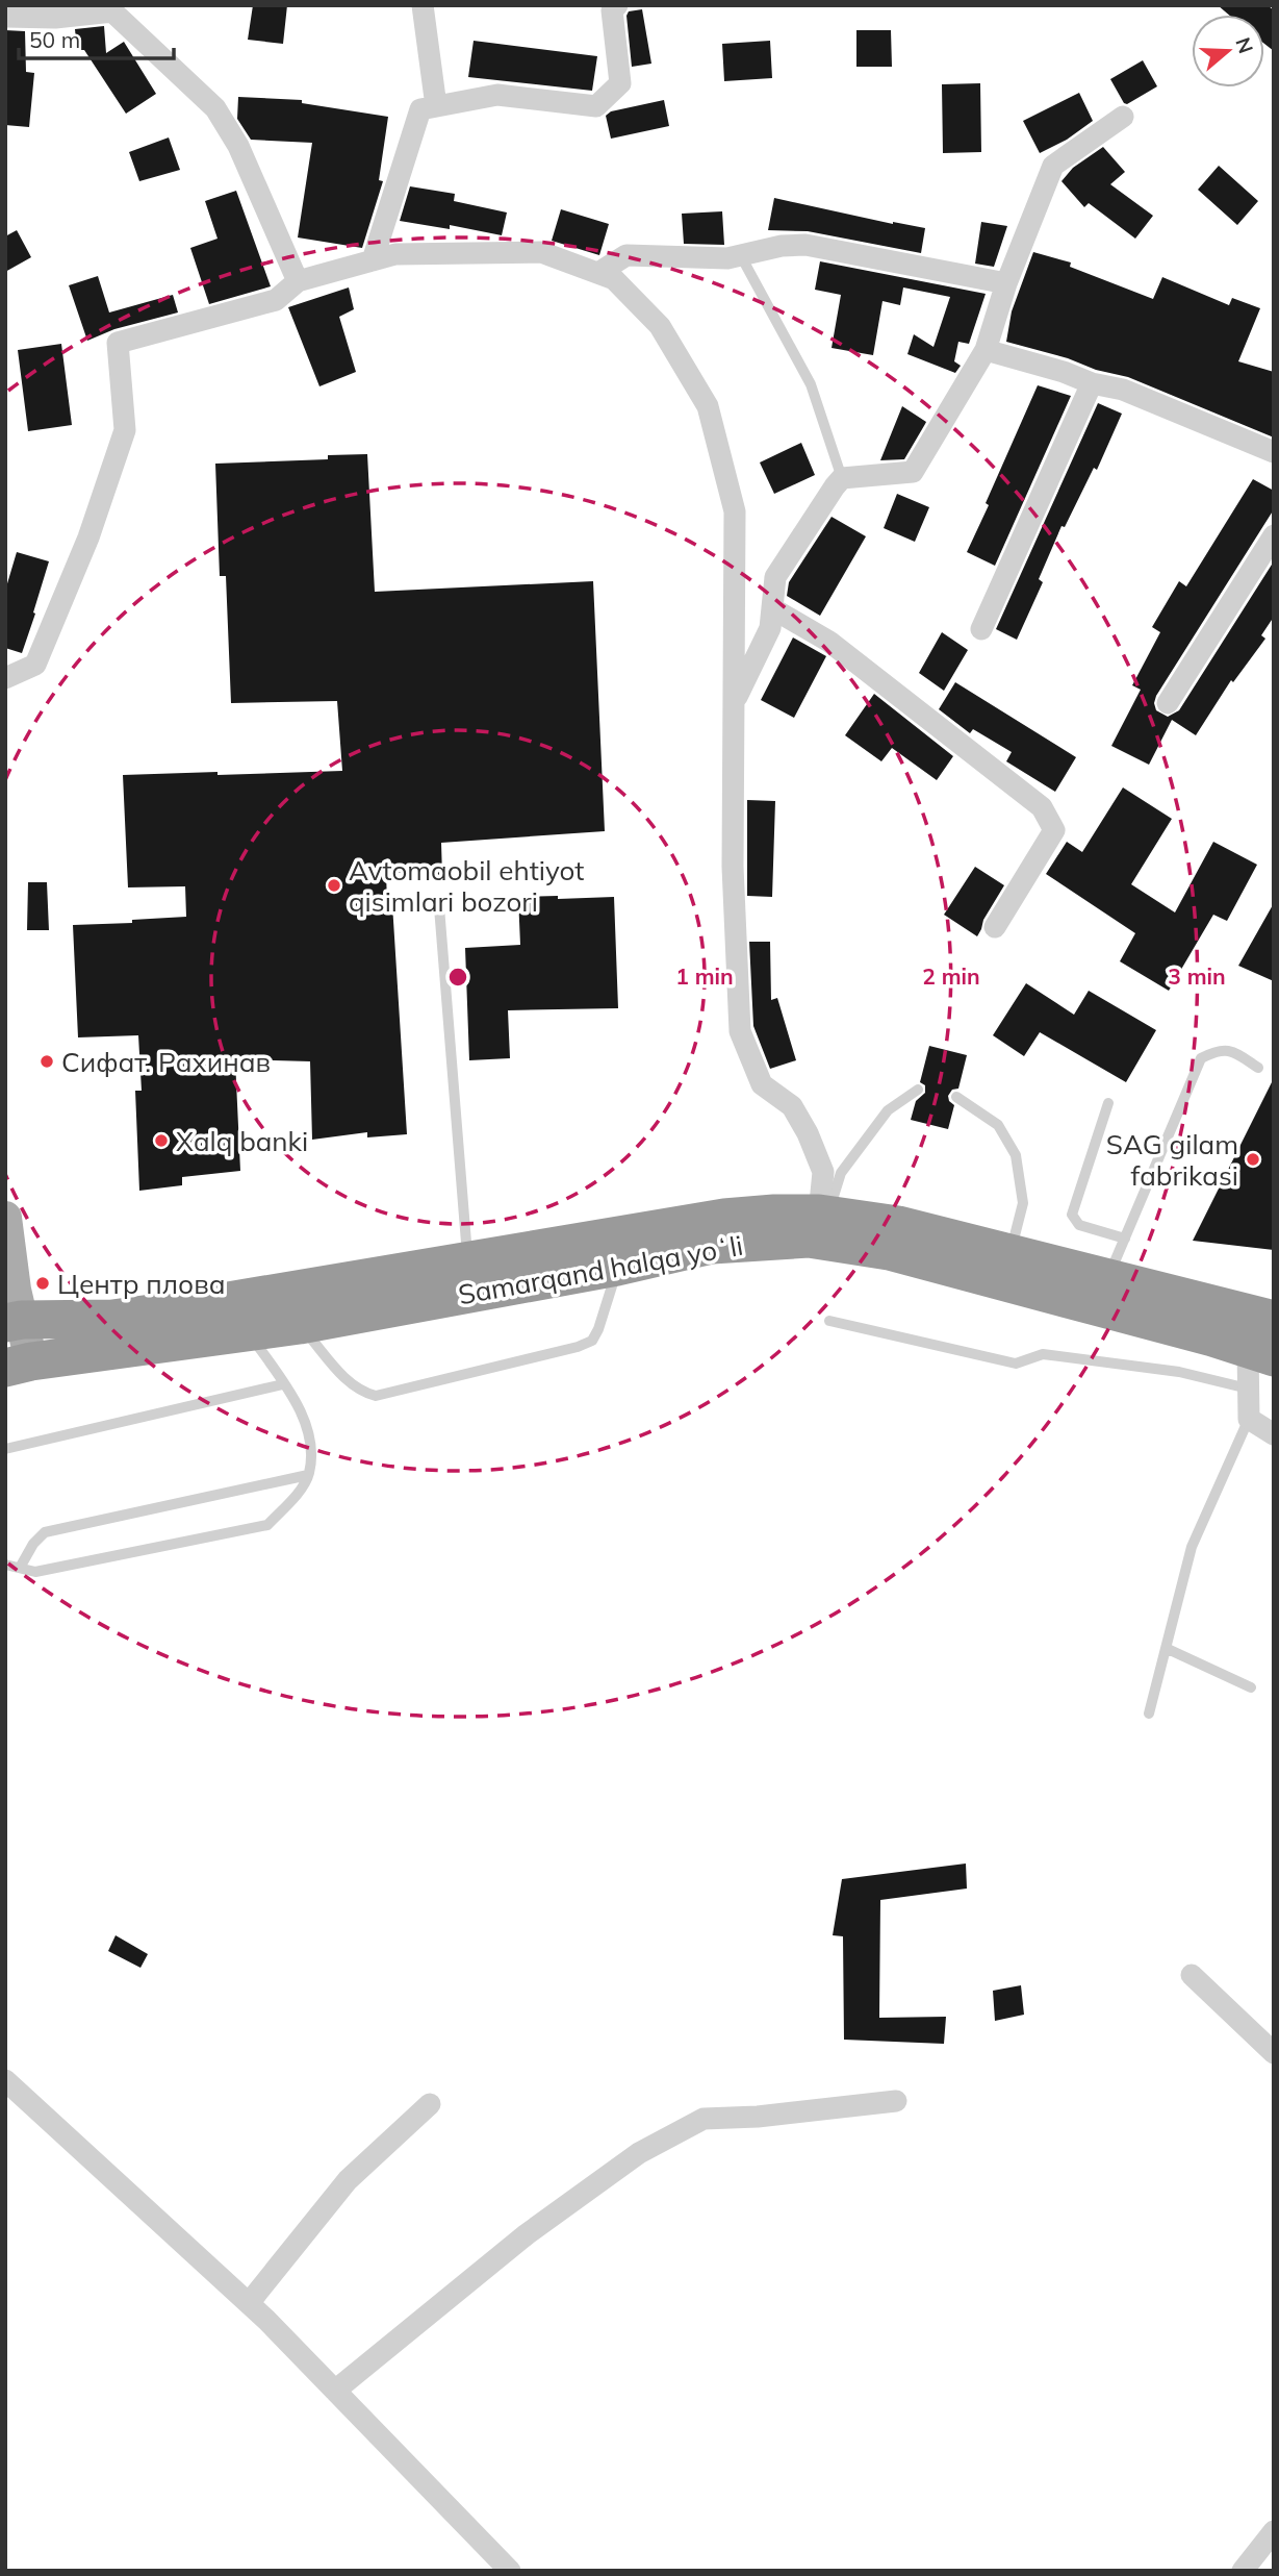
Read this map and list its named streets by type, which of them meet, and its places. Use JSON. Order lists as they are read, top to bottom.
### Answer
{
  "streets": {
    "highway": ["Samarqand halqa yoʻli"]
  },
  "places": [
    "Avtomaobil ehtiyot qisimlari bozori",
    "Сифат. Рахинав",
    "Xalq banki",
    "SAG gilam fabrikasi",
    "Центр плова"
  ],
  "scale_bar": "50 m",
  "north": "right",
  "rings": ["1 min", "2 min", "3 min"]
}
